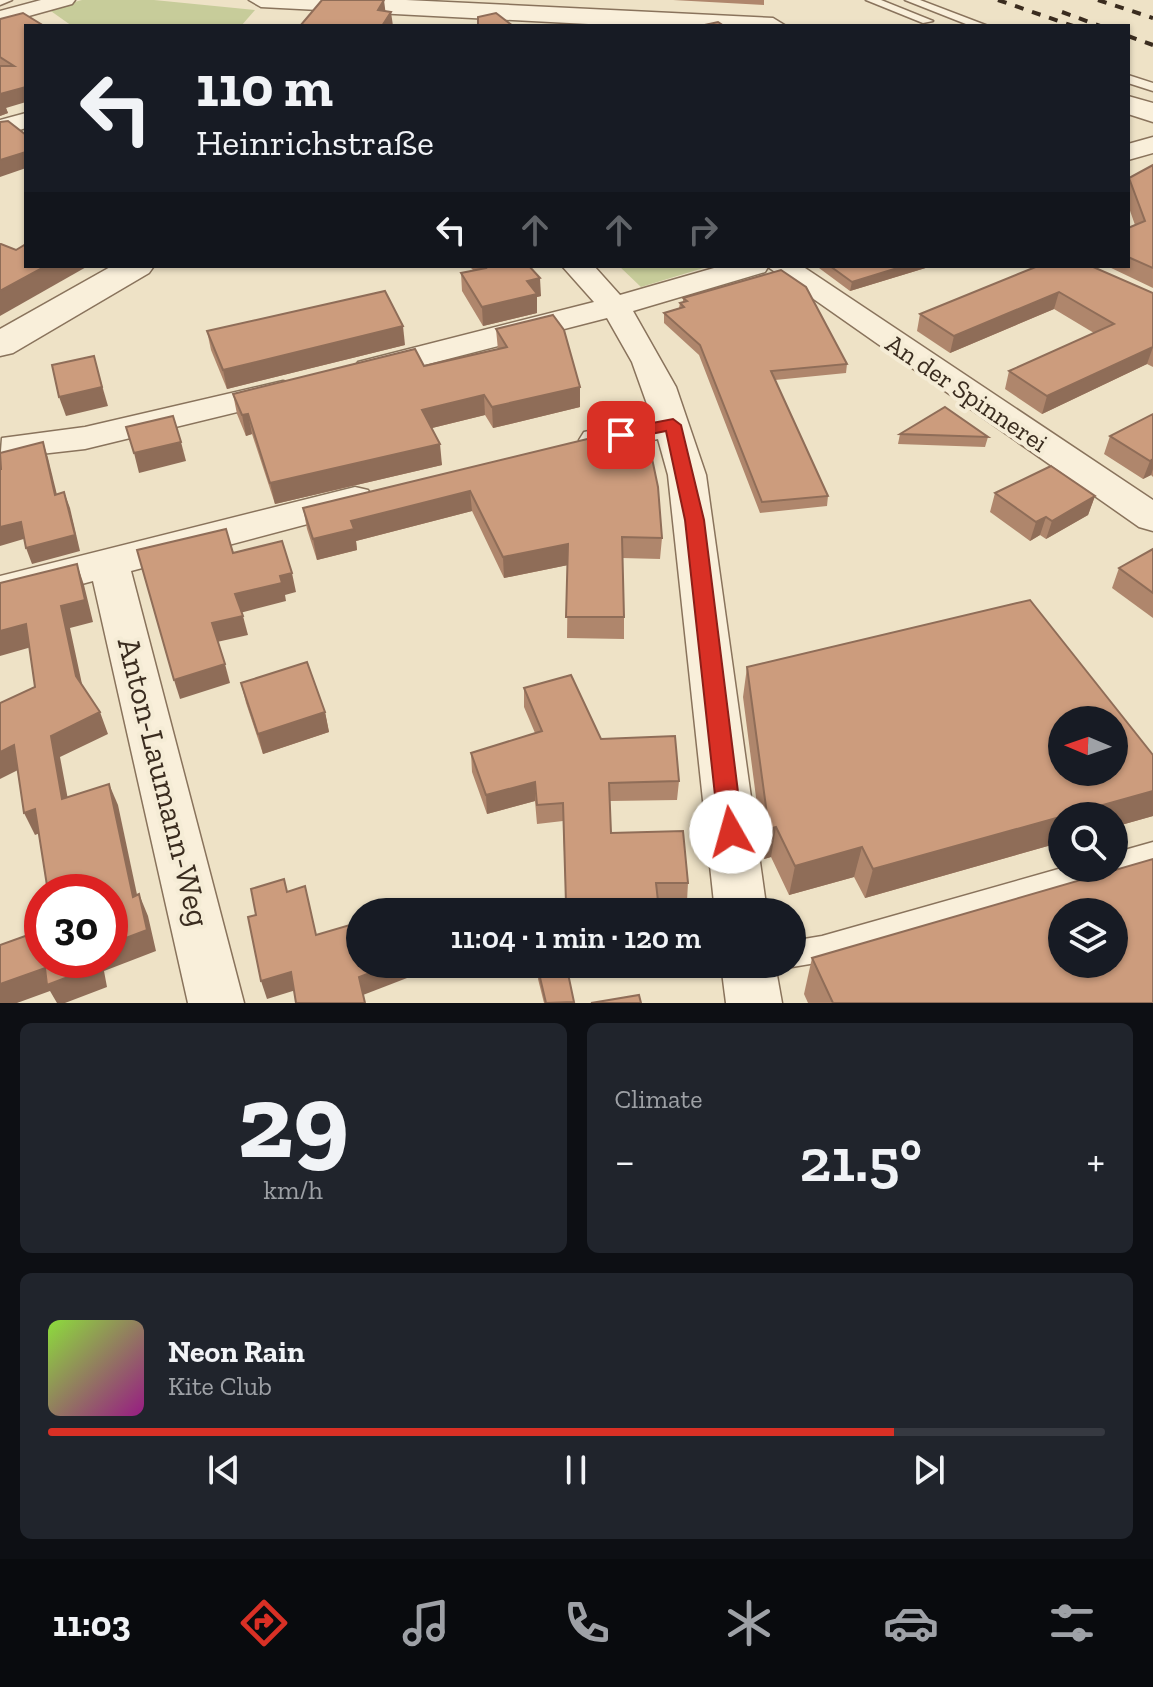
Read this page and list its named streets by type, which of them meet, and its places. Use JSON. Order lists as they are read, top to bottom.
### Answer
{
  "streets": {
    "street": ["An der Spinnerei", "Anton-Laumann-Weg"]
  },
  "north": "left",
  "page": {
    "turn": ["110 m", "Heinrichstraße"],
    "limit": "30",
    "trip": "11:04 · 1 min · 120 m",
    "tile": [
      ["29", "km/h"],
      "Climate"
    ],
    "heat": ["−", "21.5°", "+"],
    "song": ["Neon Rain", "Kite Club"],
    "tabs": "11:03"
  }
}
